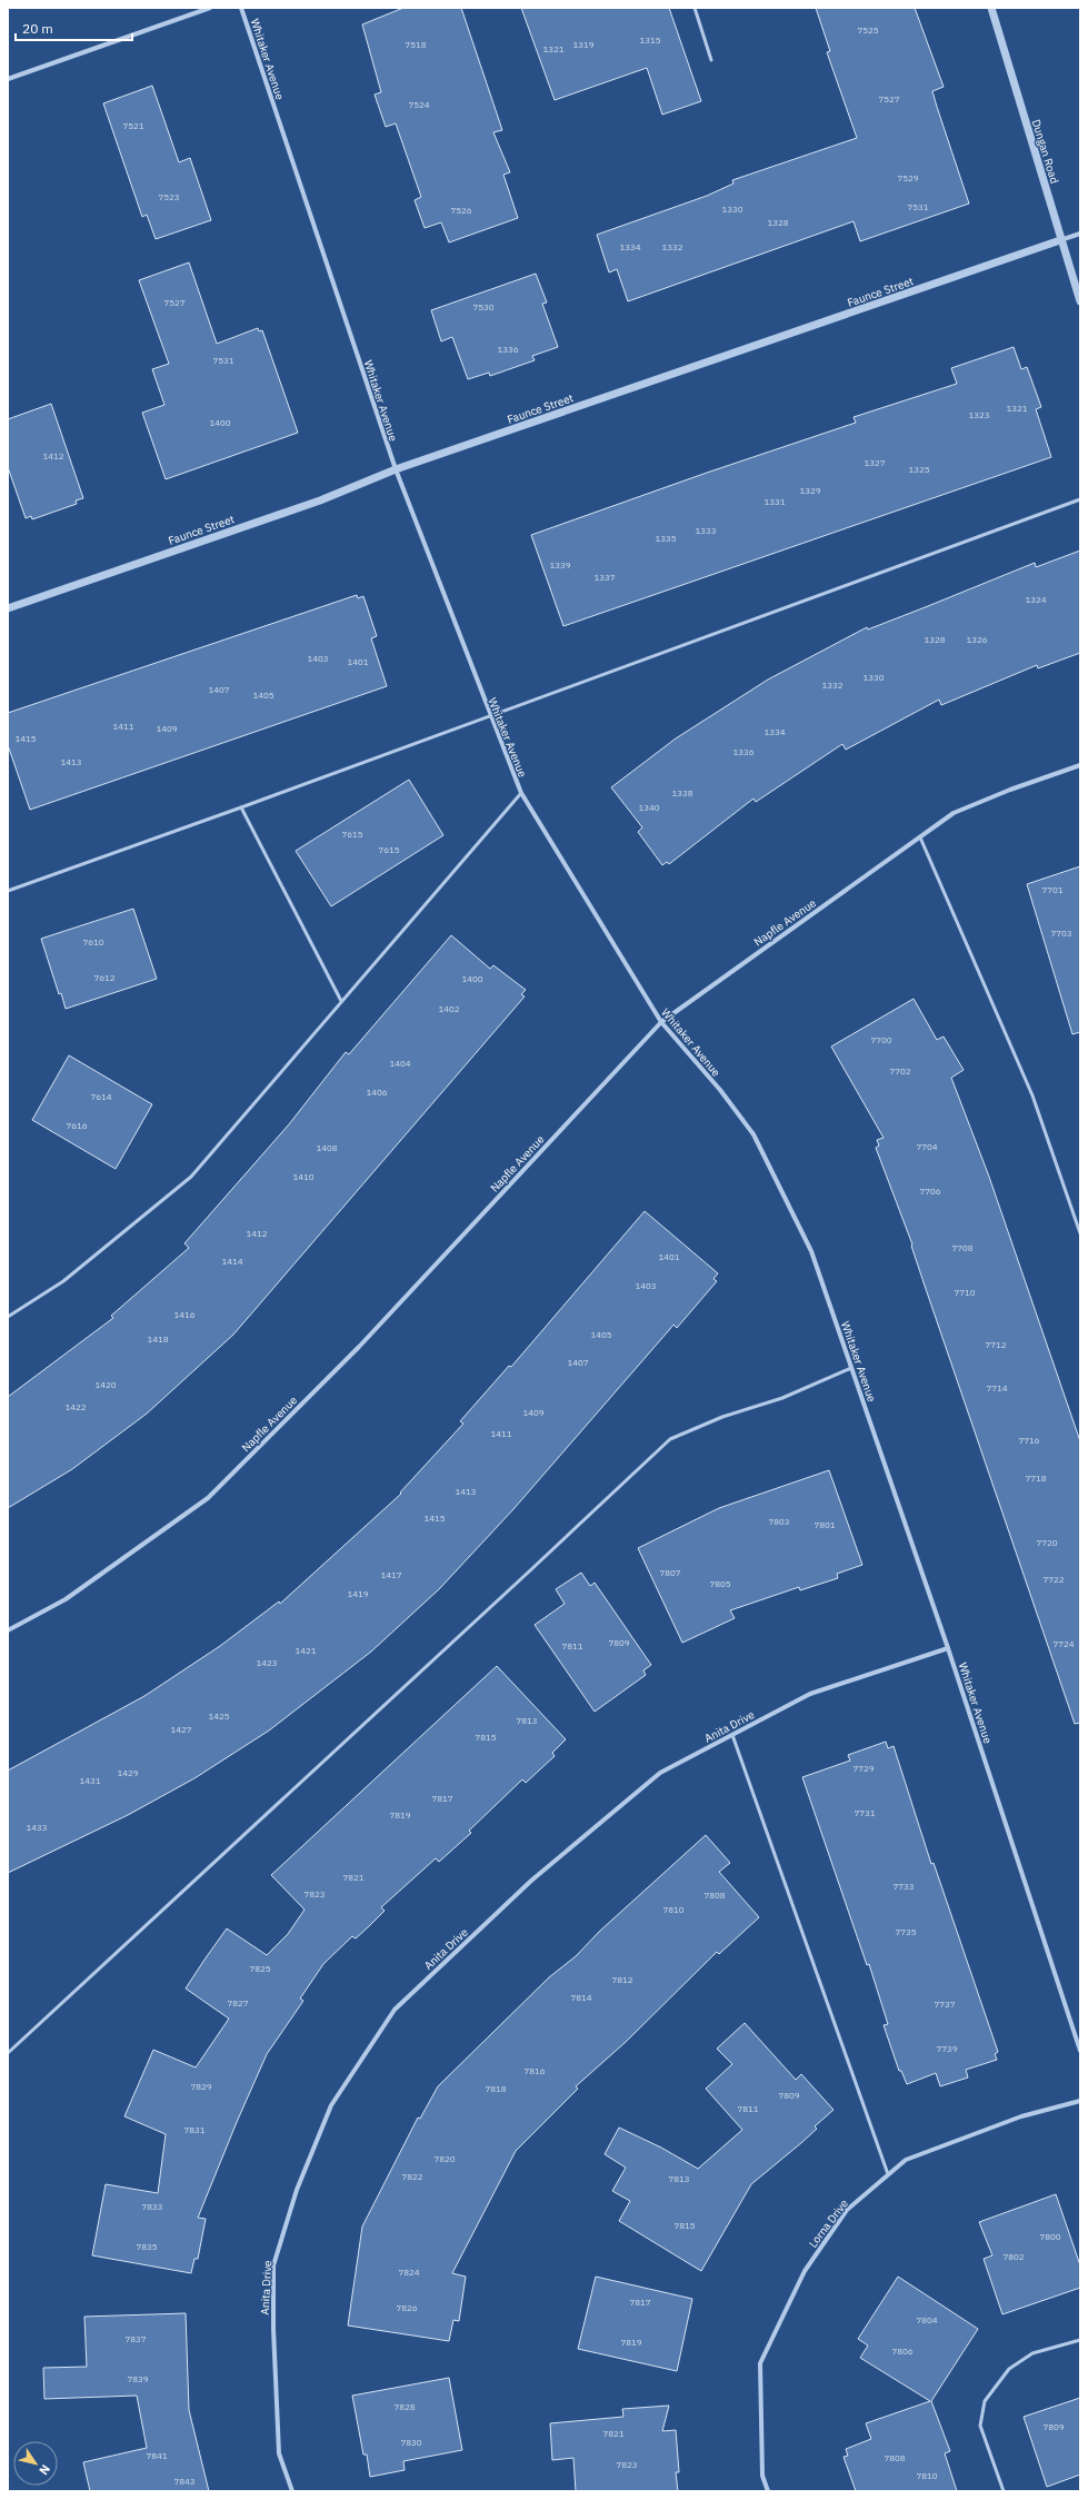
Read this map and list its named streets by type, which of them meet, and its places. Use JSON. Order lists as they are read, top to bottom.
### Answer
{
  "streets": {
    "street": [
      "Whitaker Avenue",
      "Dungan Road",
      "Faunce Street",
      "Napfle Avenue",
      "Anita Drive",
      "Lorna Drive"
    ]
  },
  "crossings": [
    ["Whitaker Avenue", "Faunce Street"],
    ["Whitaker Avenue", "Napfle Avenue"],
    ["Whitaker Avenue", "Anita Drive"],
    ["Dungan Road", "Faunce Street"]
  ],
  "house_numbers": [
    "7525",
    "1315",
    "7518",
    "1319",
    "1321",
    "7527",
    "7524",
    "7521",
    "7529",
    "7523",
    "7531",
    "1330",
    "7526",
    "1328",
    "1334",
    "1332",
    "7527",
    "7530",
    "1336",
    "7531",
    "1321",
    "1323",
    "1400",
    "1412",
    "1327",
    "1325",
    "1329",
    "1331",
    "1333",
    "1335",
    "1339",
    "1337",
    "1324",
    "1328",
    "1326",
    "1403",
    "1401",
    "1330",
    "1332",
    "1407",
    "1405",
    "1411",
    "1409",
    "1334",
    "1415",
    "1336",
    "1413",
    "1338",
    "1340",
    "7615",
    "7615",
    "7701",
    "7703",
    "7610",
    "7612",
    "1400",
    "1402",
    "7700",
    "1404",
    "7702",
    "1406",
    "7614",
    "7616",
    "7704",
    "1408",
    "1410",
    "7706",
    "1412",
    "7708",
    "1401",
    "1414",
    "1403",
    "7710",
    "1416",
    "1405",
    "1418",
    "7712",
    "1407",
    "1420",
    "7714",
    "1422",
    "1409",
    "1411",
    "7716",
    "7718",
    "1413",
    "1415",
    "7803",
    "7801",
    "7720",
    "7807",
    "1417",
    "7722",
    "7805",
    "1419",
    "7809",
    "7724",
    "7811",
    "1421",
    "1423",
    "1425",
    "7813",
    "1427",
    "7815",
    "7729",
    "1429",
    "1431",
    "7817",
    "7731",
    "7819",
    "1433",
    "7821",
    "7733",
    "7823",
    "7808",
    "7810",
    "7735",
    "7825",
    "7812",
    "7814",
    "7827",
    "7737",
    "7739",
    "7816",
    "7829",
    "7818",
    "7809",
    "7811",
    "7831",
    "7820",
    "7822",
    "7813",
    "7833",
    "7815",
    "7800",
    "7835",
    "7802",
    "7824",
    "7817",
    "7826",
    "7804",
    "7837",
    "7819",
    "7806",
    "7839",
    "7828",
    "7809",
    "7821",
    "7830",
    "7841",
    "7808",
    "7823",
    "7810",
    "7843"
  ],
  "scale_bar": "20 m",
  "north": "bottom right"
}
